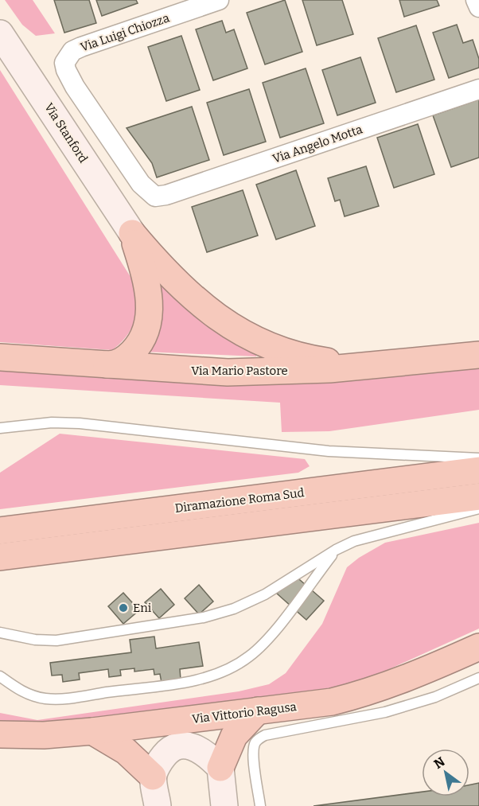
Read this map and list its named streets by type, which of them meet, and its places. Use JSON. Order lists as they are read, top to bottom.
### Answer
{
  "streets": {
    "highway": ["Via Mario Pastore", "Diramazione Roma Sud", "Via Vittorio Ragusa"],
    "street": ["Via Luigi Chiozza", "Via Stanford", "Via Angelo Motta"]
  },
  "crossings": [
    ["Via Luigi Chiozza", "Via Angelo Motta"]
  ],
  "places": ["Eni"],
  "north": "top left"
}
